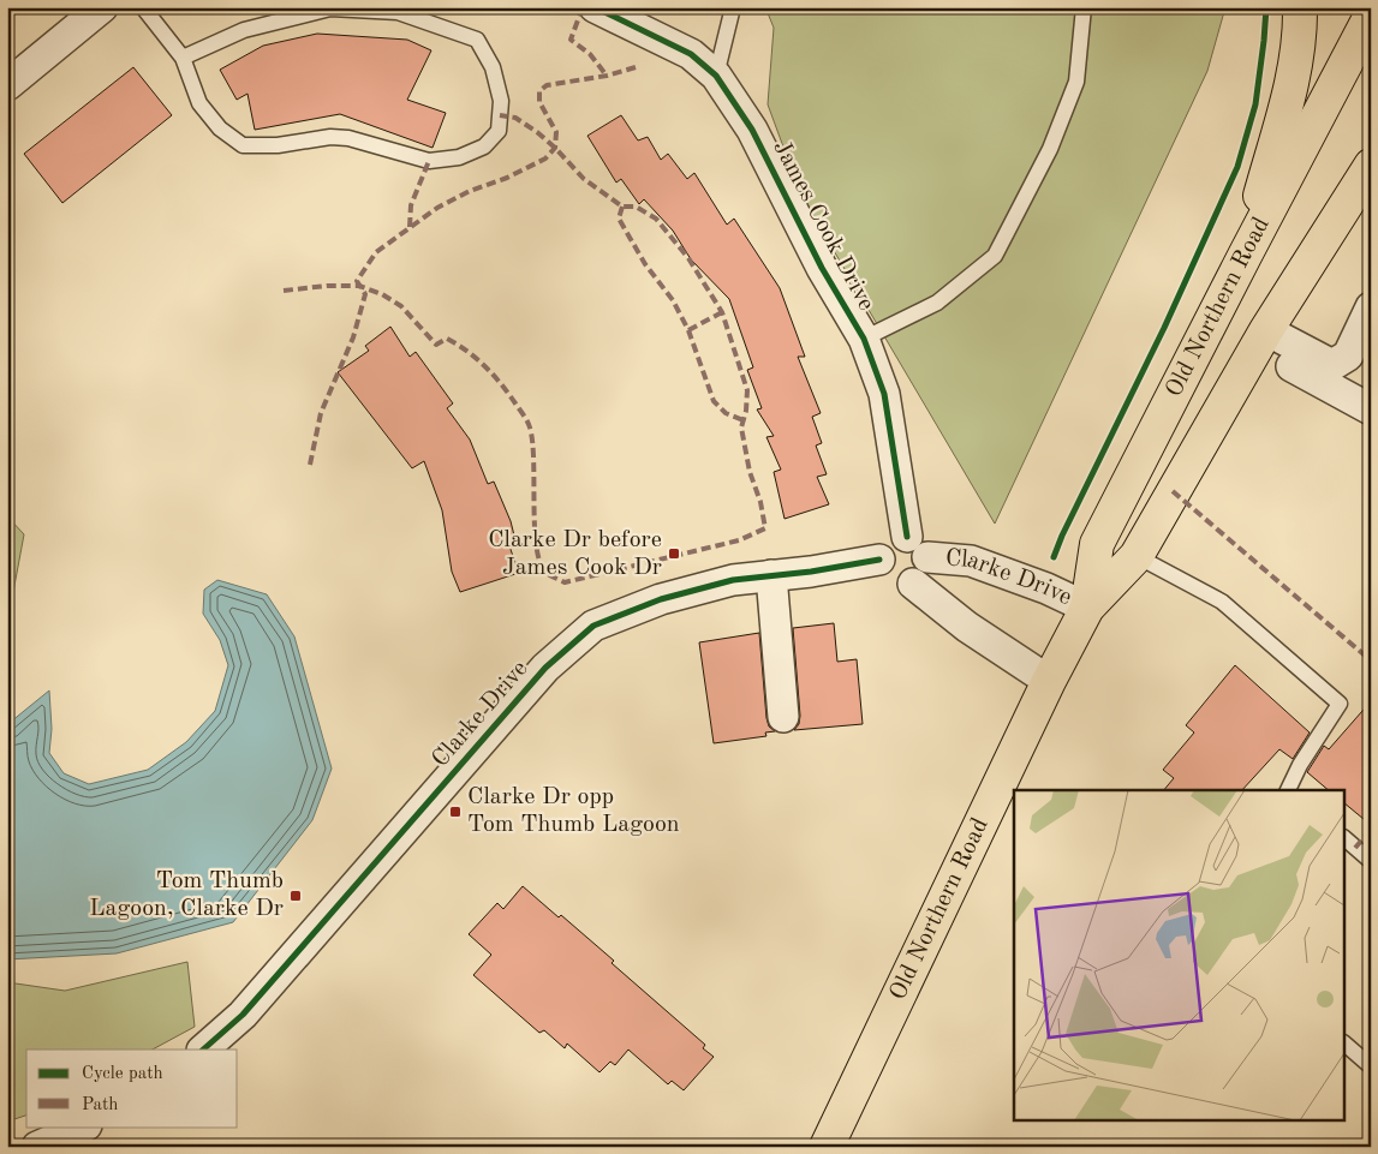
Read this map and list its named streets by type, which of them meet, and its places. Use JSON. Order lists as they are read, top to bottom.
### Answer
{
  "streets": {
    "main road": ["Old Northern Road"],
    "street": ["James Cook Drive", "Clarke Drive"]
  },
  "crossings": [
    ["James Cook Drive", "Clarke Drive"],
    ["Old Northern Road", "Clarke Drive"]
  ],
  "places": {
    "transit": ["Clarke Dr before James Cook Dr", "Clarke Dr opp Tom Thumb Lagoon", "Tom Thumb Lagoon, Clarke Dr"]
  },
  "legend": ["Cycle path", "Path"]
}
